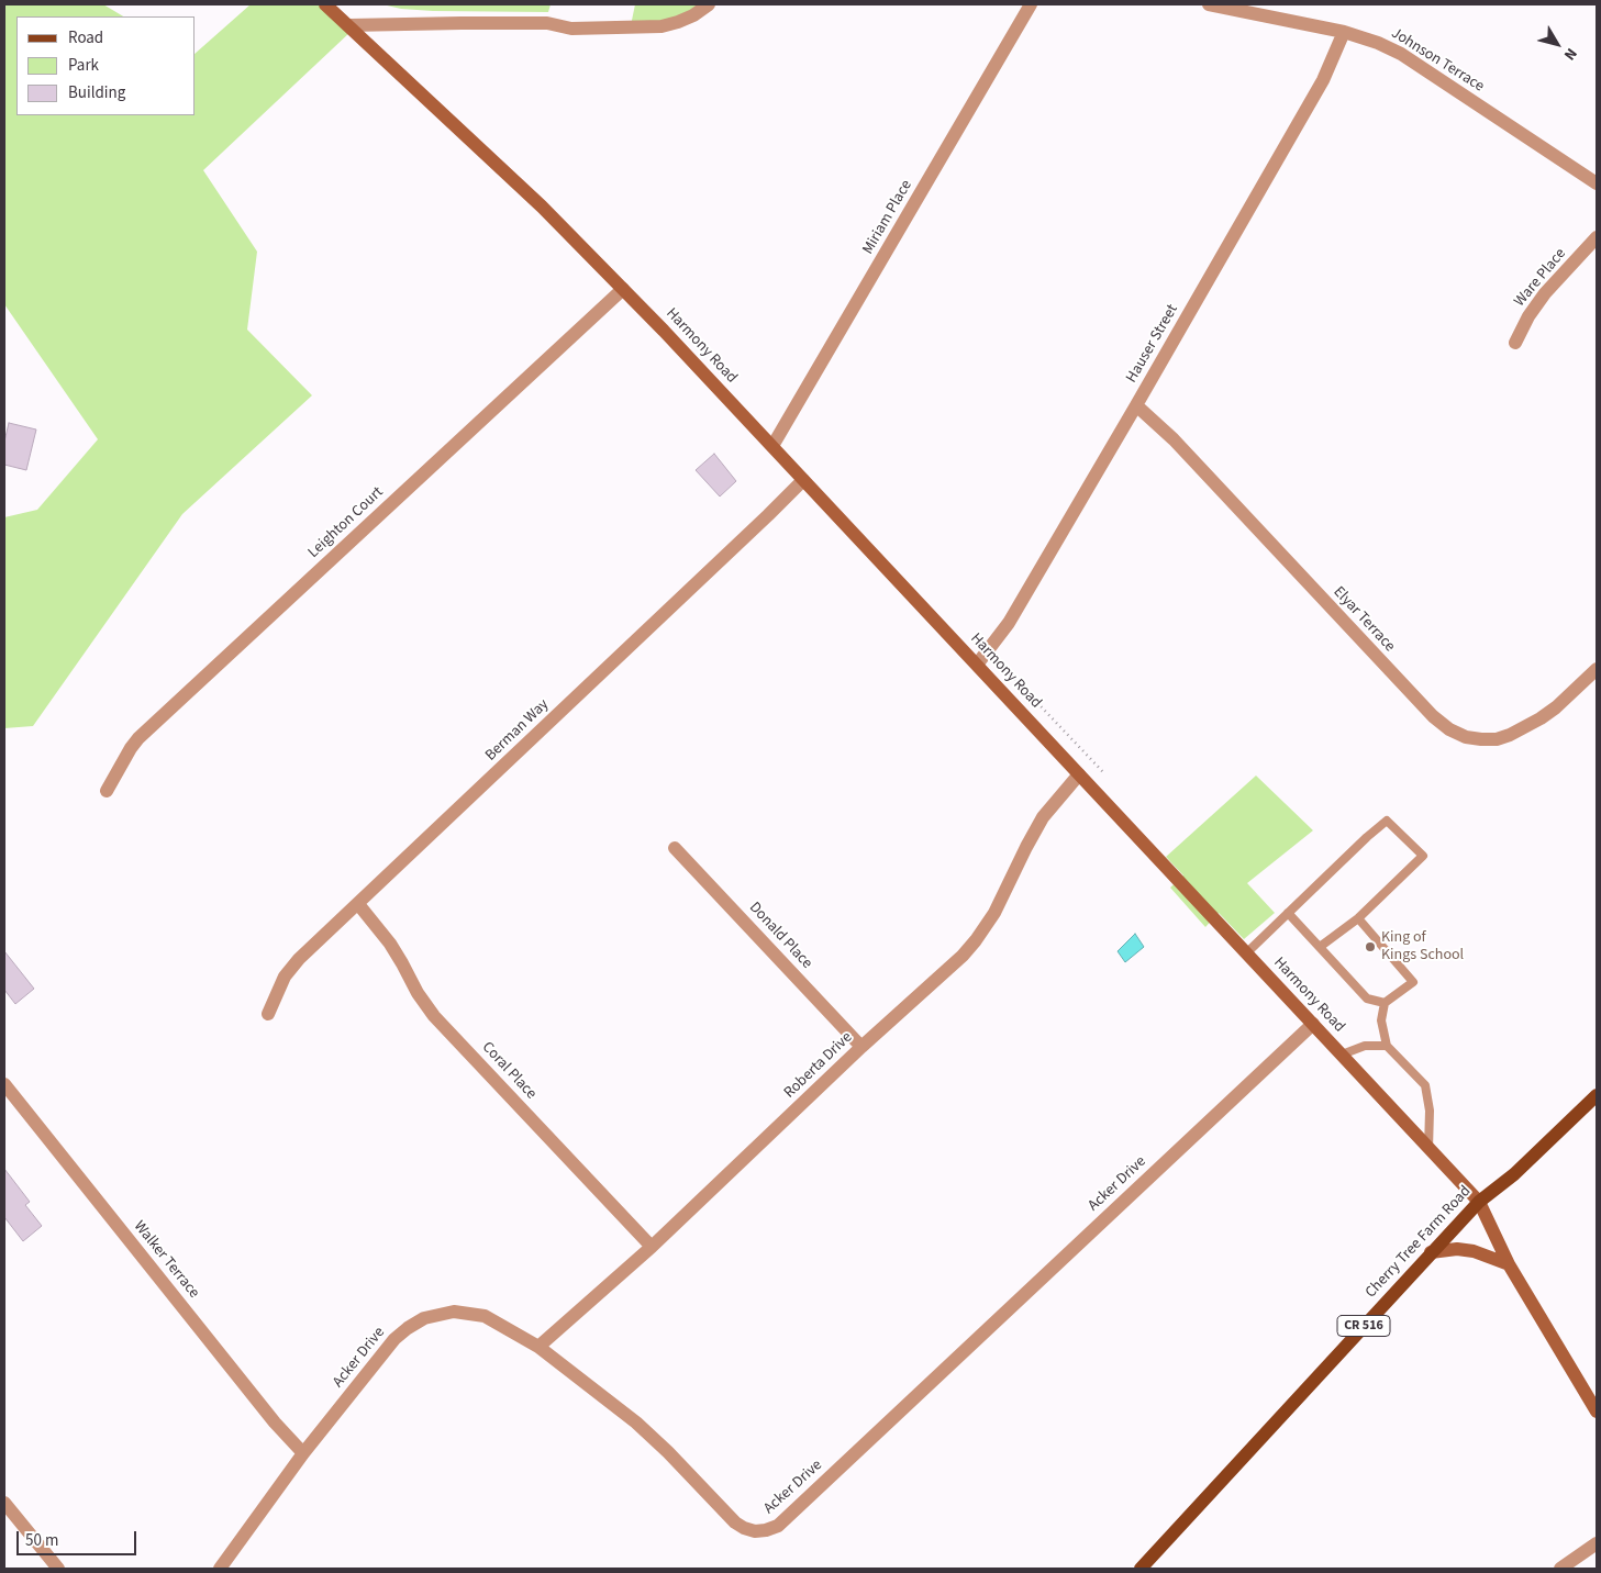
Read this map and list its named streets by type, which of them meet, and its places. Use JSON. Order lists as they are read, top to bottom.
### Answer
{
  "streets": {
    "main road": ["Cherry Tree Farm Road", "CR 516"],
    "street": [
      "Johnson Terrace",
      "Miriam Place",
      "Ware Place",
      "Hauser Street",
      "Harmony Road",
      "Leighton Court",
      "Elyar Terrace",
      "Berman Way",
      "Donald Place",
      "Roberta Drive",
      "Coral Place",
      "Acker Drive",
      "Walker Terrace"
    ]
  },
  "crossings": [
    ["Johnson Terrace", "Hauser Street"],
    ["Miriam Place", "Harmony Road"],
    ["Hauser Street", "Harmony Road"],
    ["Hauser Street", "Elyar Terrace"],
    ["Harmony Road", "Leighton Court"],
    ["Harmony Road", "Berman Way"],
    ["Harmony Road", "Roberta Drive"],
    ["Harmony Road", "Acker Drive"],
    ["Harmony Road", "Cherry Tree Farm Road"],
    ["Berman Way", "Coral Place"],
    ["Donald Place", "Roberta Drive"],
    ["Roberta Drive", "Coral Place"],
    ["Roberta Drive", "Acker Drive"],
    ["Acker Drive", "Walker Terrace"]
  ],
  "places": ["King of Kings School"],
  "legend": ["Road", "Park", "Building"],
  "scale_bar": "50 m",
  "north": "bottom right"
}
